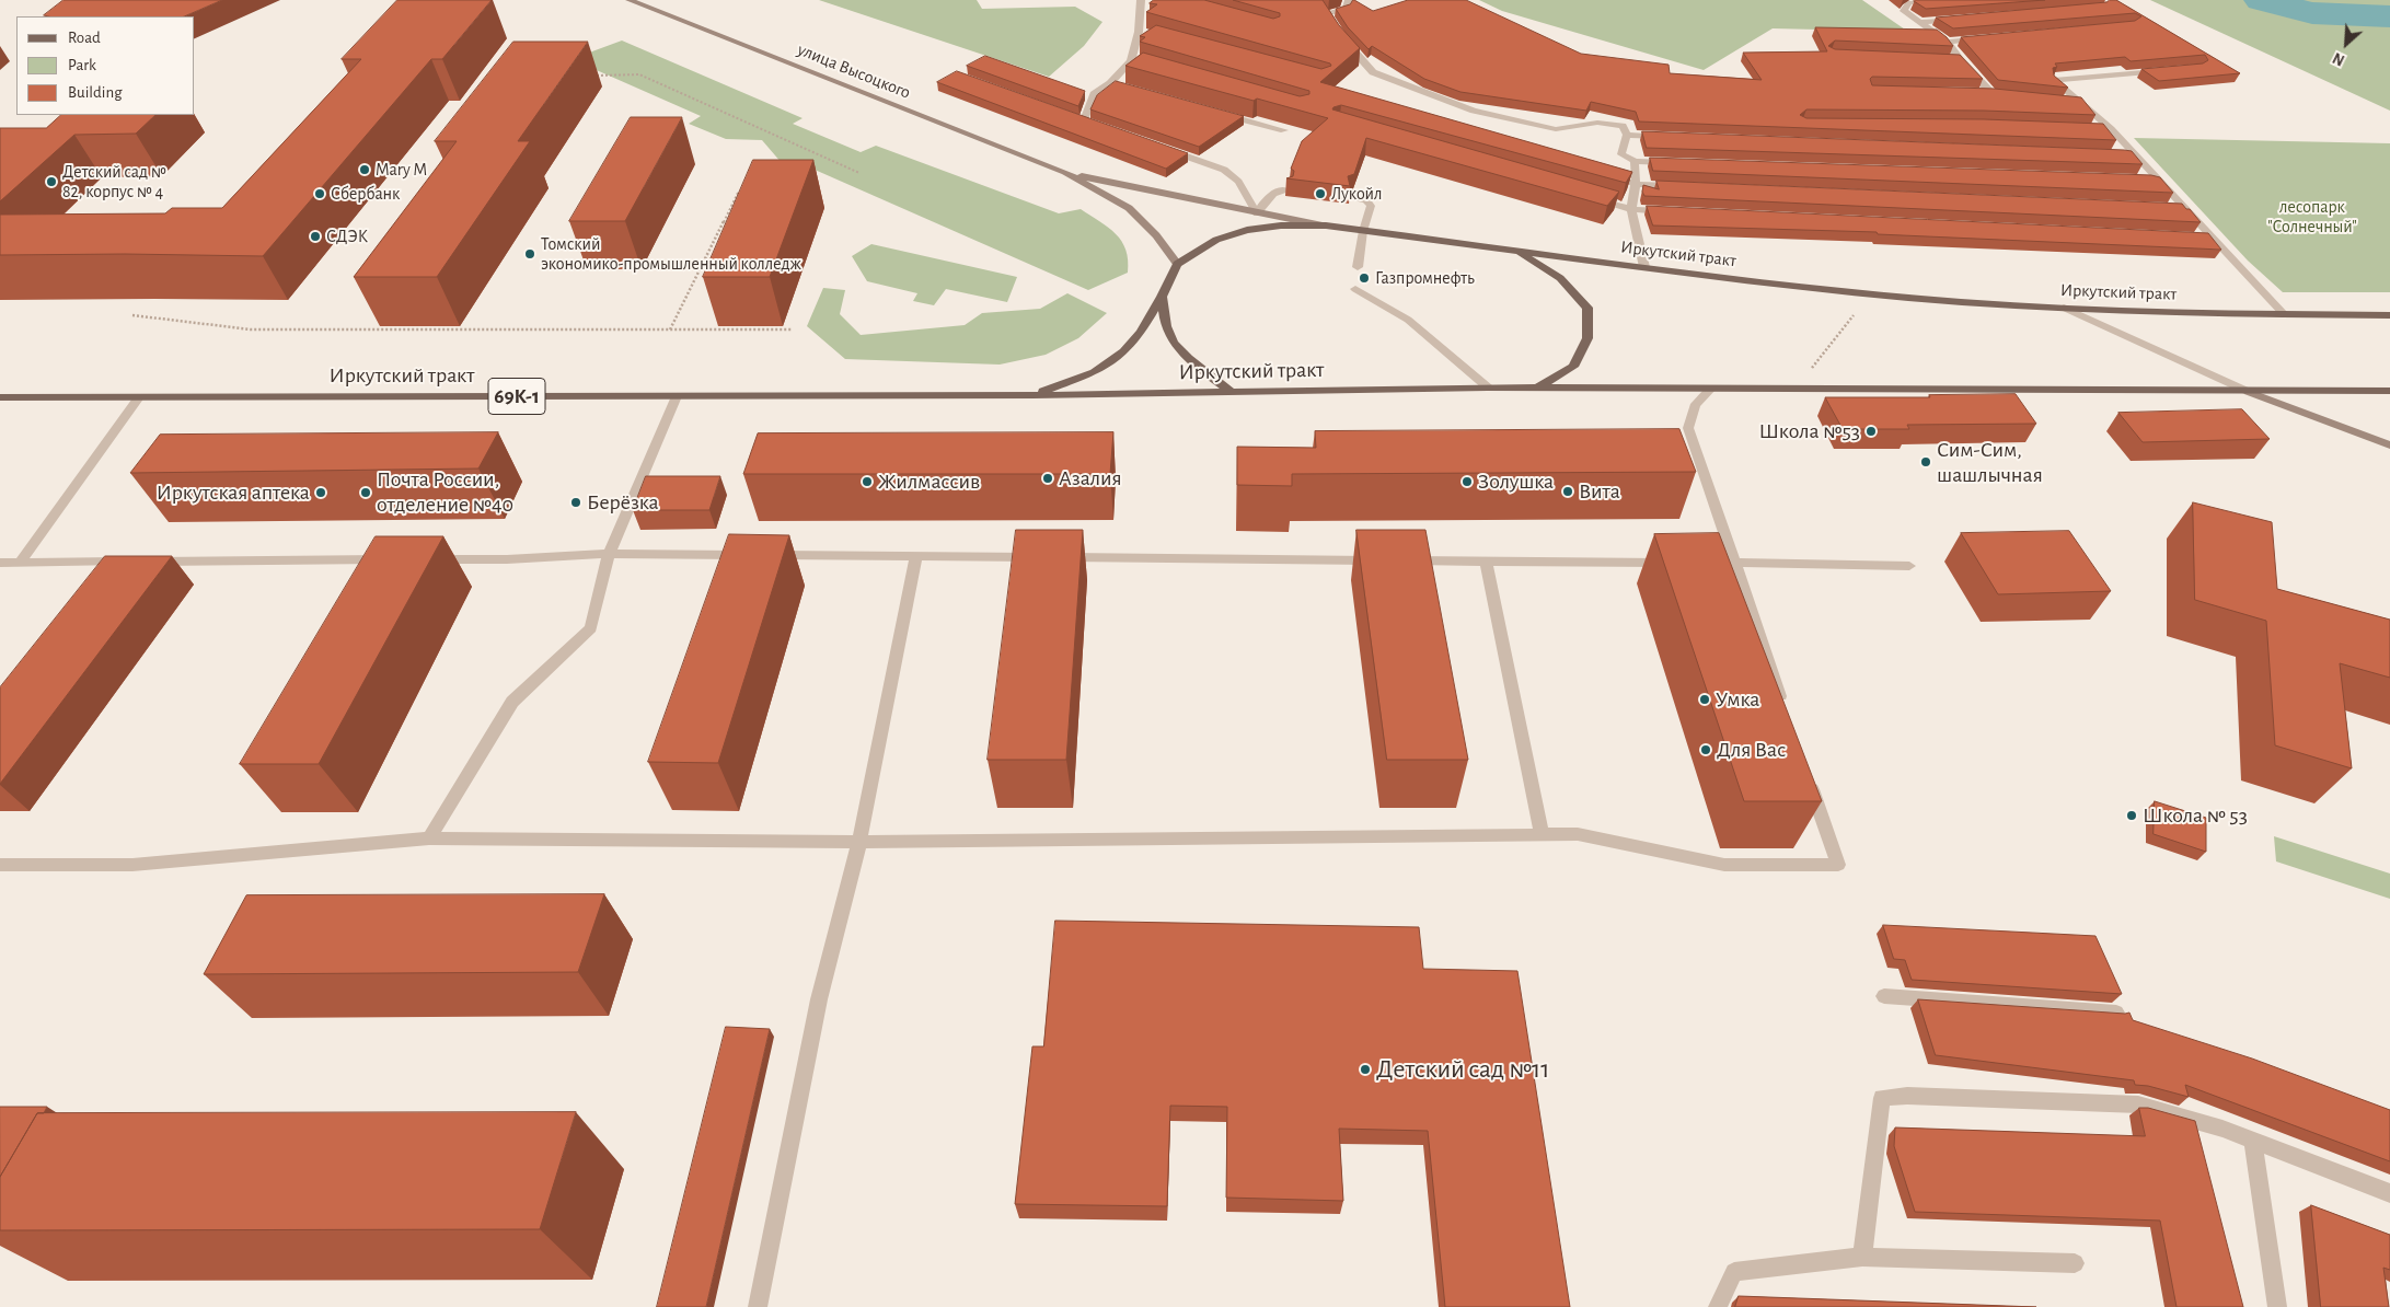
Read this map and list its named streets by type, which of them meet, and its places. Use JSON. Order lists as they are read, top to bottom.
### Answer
{
  "streets": {
    "main road": ["улица Высоцкого", "Иркутский тракт", "69К-1"]
  },
  "crossings": [
    ["улица Высоцкого", "Иркутский тракт"]
  ],
  "parks": ["лесопарк \"Солнечный\""],
  "places": [
    "Mary M",
    "Детский сад № 82, корпус № 4",
    "Сбербанк",
    "Лукойл",
    "СДЭК",
    "Томский экономико-промышленный колледж",
    "Газпромнефть",
    "Школа №53",
    "Сим-Сим, шашлычная",
    "Азалия",
    "Жилмассив",
    "Золушка",
    "Вита",
    "Иркутская аптека",
    "Почта России, отделение №40",
    "Берёзка",
    "Умка",
    "Для Вас",
    "Школа № 53",
    "Детский сад №11"
  ],
  "legend": ["Road", "Park", "Building"],
  "north": "bottom left"
}
